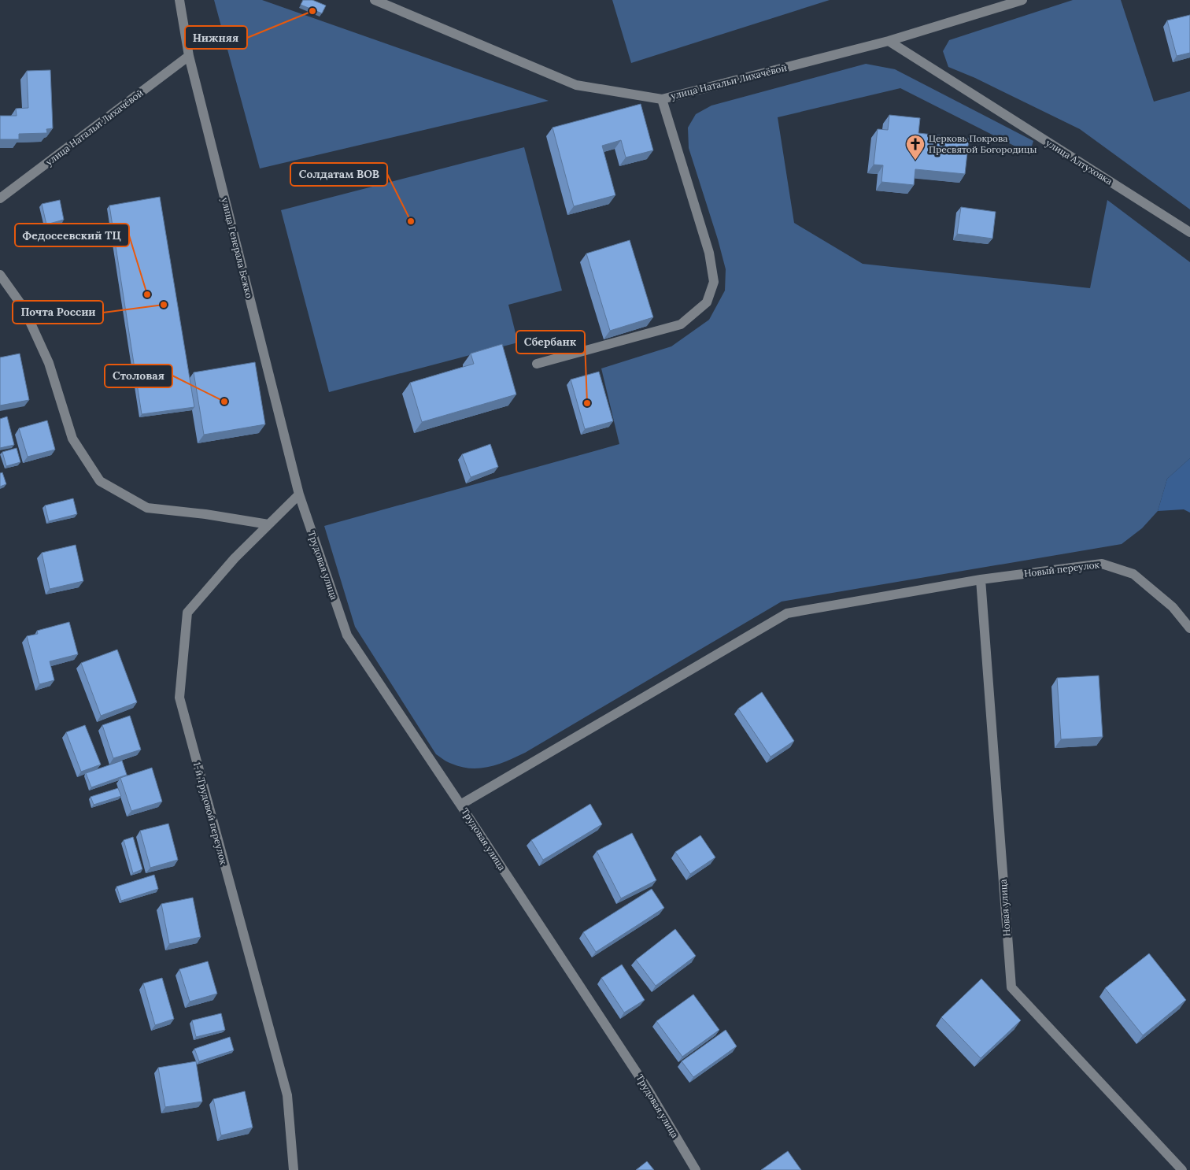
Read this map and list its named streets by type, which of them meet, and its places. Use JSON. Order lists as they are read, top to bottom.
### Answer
{
  "streets": {
    "street": [
      "улица Натальи Лихачёвой",
      "улица Алтуховка",
      "улица Генерала Бежко",
      "Трудовая улица",
      "Новый переулок",
      "1-й Трудовой переулок",
      "Новая улица"
    ]
  },
  "crossings": [
    ["улица Натальи Лихачёвой", "улица Алтуховка"],
    ["улица Натальи Лихачёвой", "улица Генерала Бежко"],
    ["улица Генерала Бежко", "Трудовая улица"],
    ["улица Генерала Бежко", "1-й Трудовой переулок"],
    ["Трудовая улица", "Новый переулок"],
    ["Трудовая улица", "1-й Трудовой переулок"],
    ["Новый переулок", "Новая улица"]
  ],
  "places": {
    "other": [
      "Нижняя",
      "Солдатам ВОВ",
      "Федосеевский ТЦ",
      "Почта России",
      "Столовая",
      "Сбербанк"
    ],
    "church": ["Церковь Покрова Пресвятой Богородицы"]
  }
}
